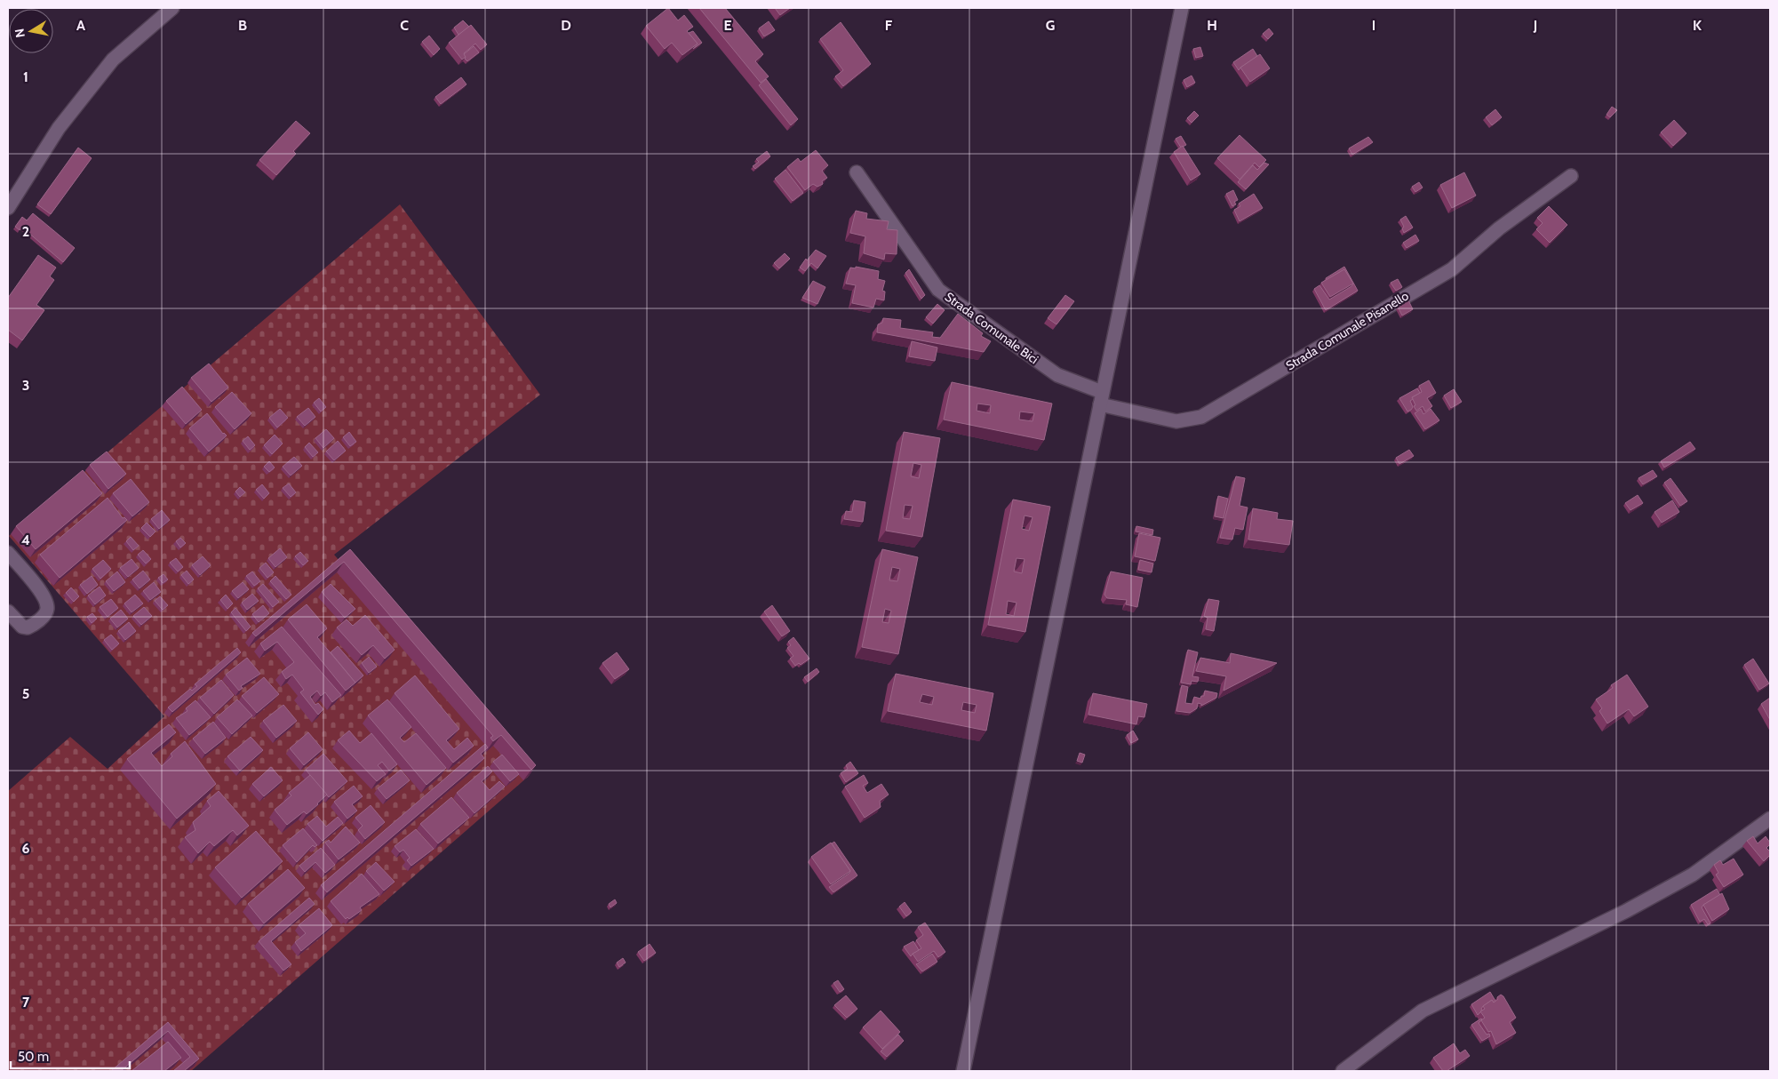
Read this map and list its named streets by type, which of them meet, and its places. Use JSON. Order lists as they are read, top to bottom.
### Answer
{
  "streets": {
    "street": ["Strada Comunale Bici", "Strada Comunale Pisanello"]
  },
  "crossings": [
    ["Strada Comunale Bici", "Strada Comunale Pisanello"]
  ],
  "scale_bar": "50 m",
  "north": "left",
  "grid": {
    "columns": [
      "A",
      "B",
      "C",
      "D",
      "E",
      "F",
      "G",
      "H",
      "I",
      "J",
      "K"
    ],
    "rows": [
      "1",
      "2",
      "3",
      "4",
      "5",
      "6",
      "7"
    ]
  }
}
